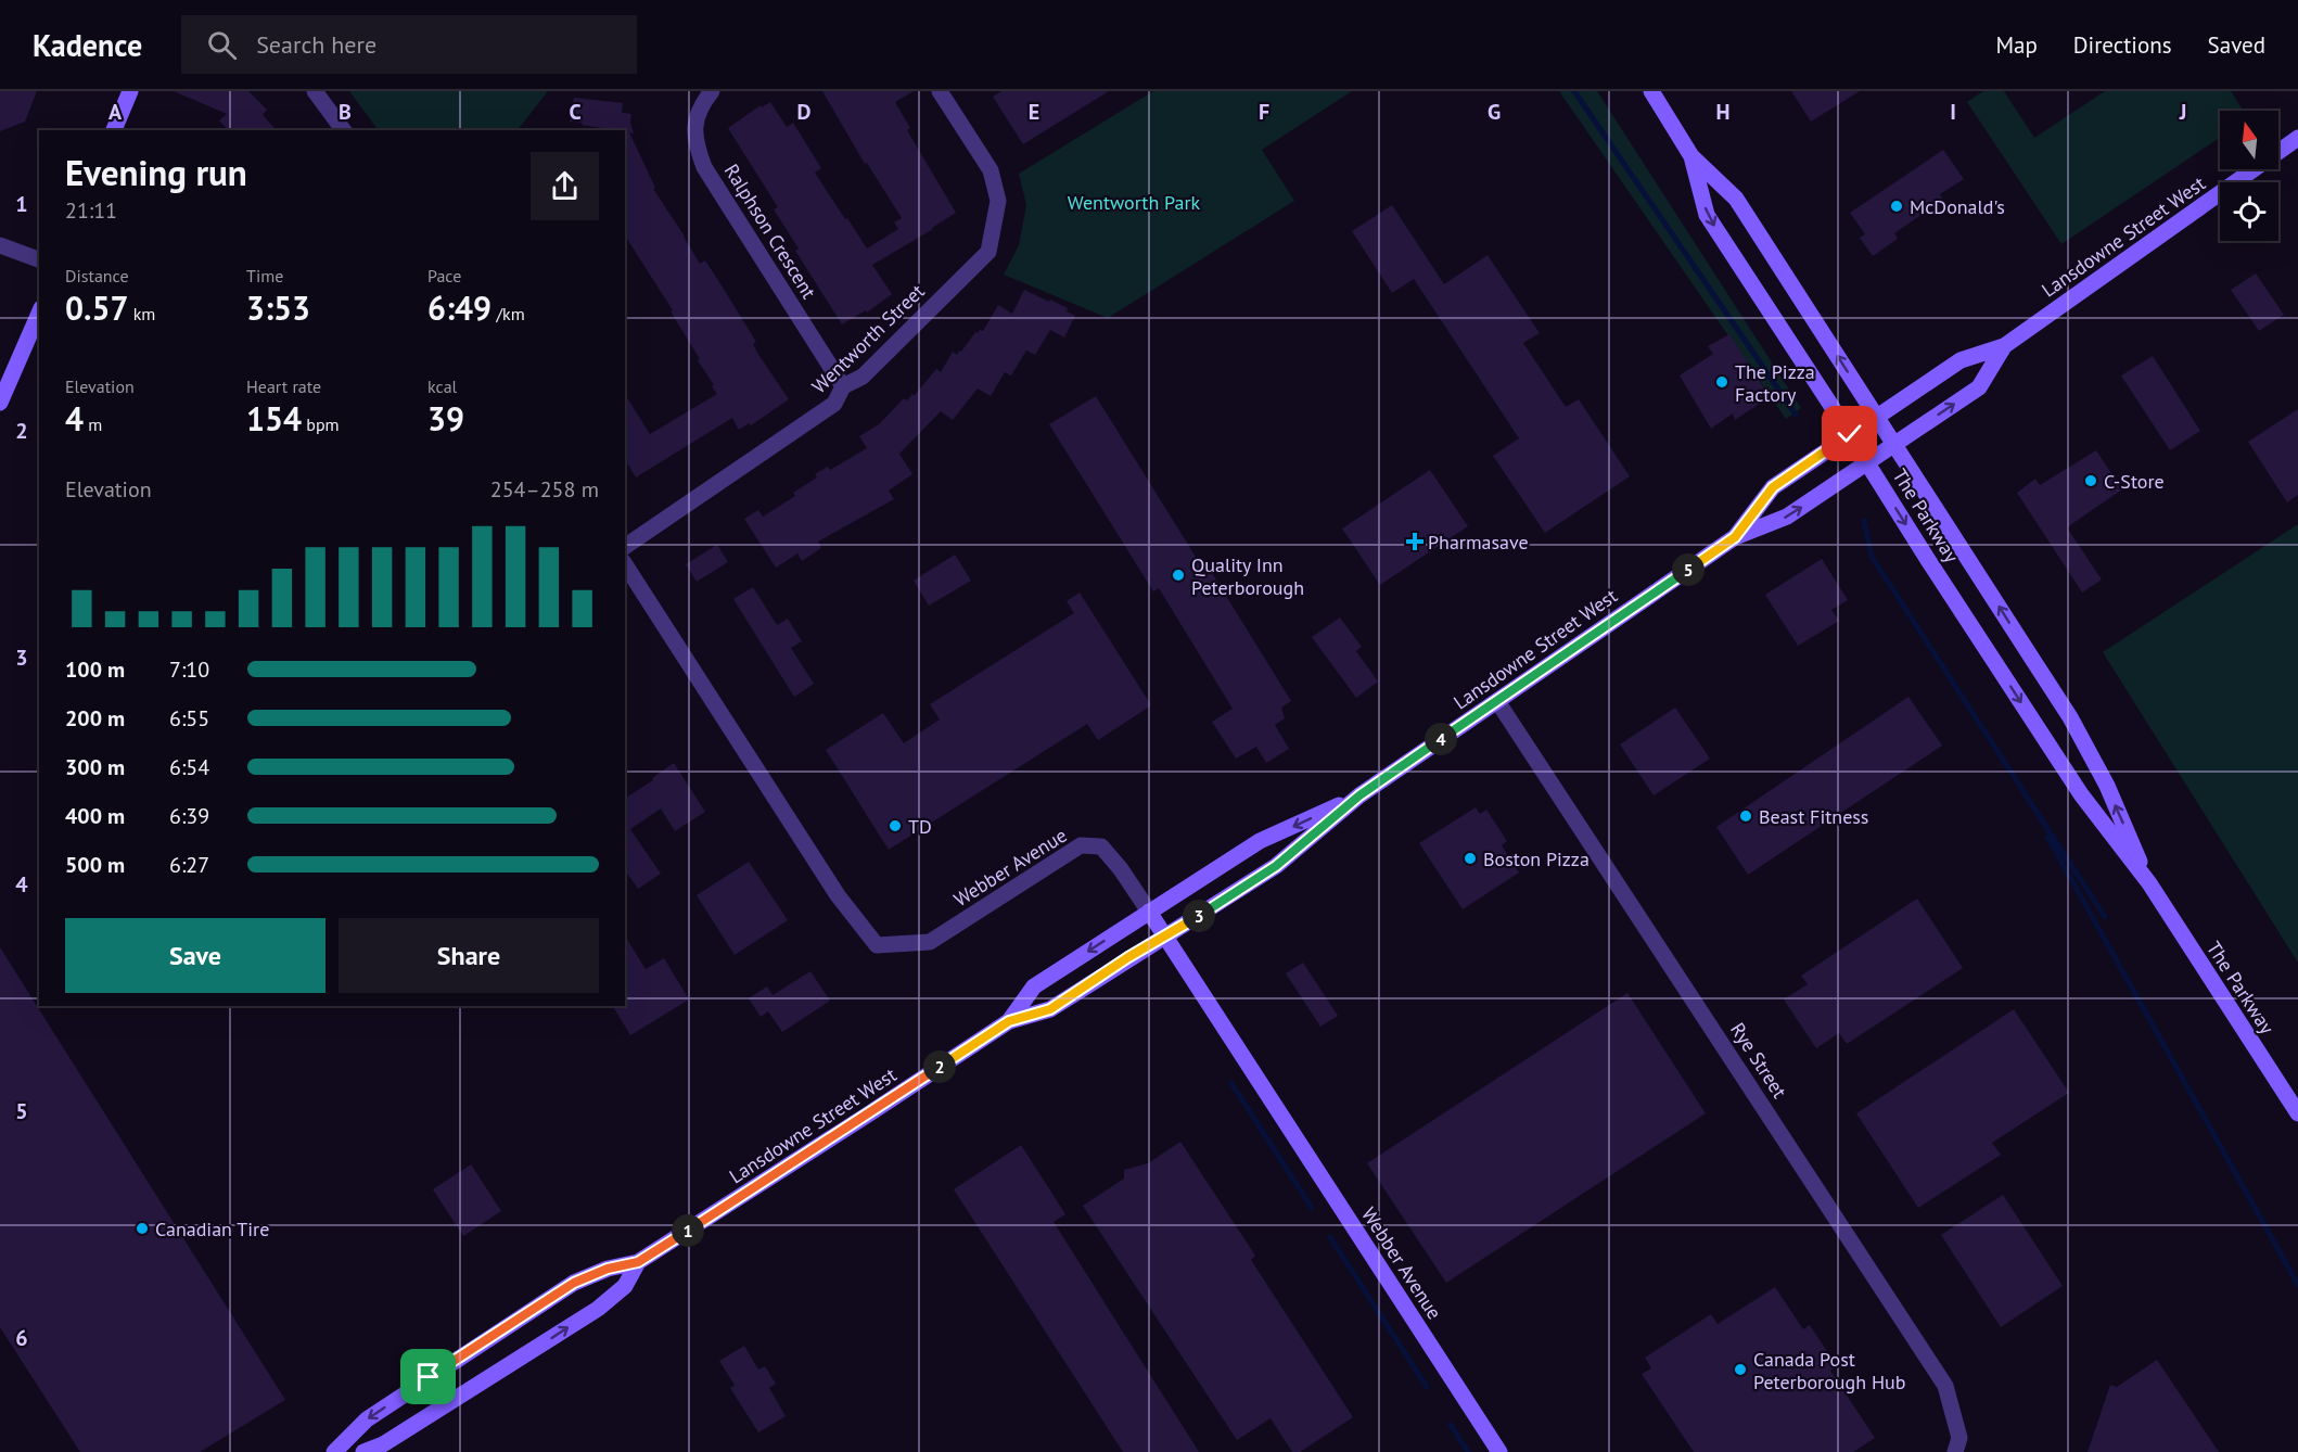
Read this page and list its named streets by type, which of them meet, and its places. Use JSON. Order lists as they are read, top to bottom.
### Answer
{
  "streets": {
    "main road": ["Lansdowne Street West", "The Parkway", "Webber Avenue"],
    "street": ["Ralphson Crescent", "Wentworth Street", "Rye Street"]
  },
  "crossings": [
    ["Ralphson Crescent", "Wentworth Street"],
    ["Lansdowne Street West", "The Parkway"],
    ["Lansdowne Street West", "Webber Avenue"],
    ["Lansdowne Street West", "Rye Street"]
  ],
  "parks": ["Wentworth Park"],
  "places": {
    "other": [
      "McDonald's",
      "The Pizza Factory",
      "C-Store",
      "Quality Inn Peterborough",
      "Beast Fitness",
      "TD",
      "Boston Pizza",
      "Canadian Tire",
      "Canada Post Peterborough Hub"
    ],
    "health": ["Pharmasave"]
  },
  "north": "top",
  "page": {
    "header": "Kadence",
    "search": "Search here",
    "nav": ["Map", "Directions", "Saved"],
    "heading": ["Evening run", "21:11"],
    "stats": [
      ["Distance", "0.57 km"],
      ["Time", "3:53"],
      ["Pace", "6:49 /km"],
      ["Elevation", "4 m"],
      ["Heart rate", "154 bpm"],
      ["kcal", "39"]
    ],
    "chart": ["Elevation", "254–258 m"],
    "pins": [
      "5",
      "4",
      "3",
      "2",
      "1"
    ],
    "list": [
      {
        "name": "100 m",
        "note": "7:10"
      },
      {
        "name": "200 m",
        "note": "6:55"
      },
      {
        "name": "300 m",
        "note": "6:54"
      },
      {
        "name": "400 m",
        "note": "6:39"
      },
      {
        "name": "500 m",
        "note": "6:27"
      }
    ],
    "buttons": ["Save", "Share"]
  },
  "grid": {
    "columns": [
      "A",
      "B",
      "C",
      "D",
      "E",
      "F",
      "G",
      "H",
      "I",
      "J"
    ],
    "rows": [
      "1",
      "2",
      "3",
      "4",
      "5",
      "6"
    ]
  }
}
